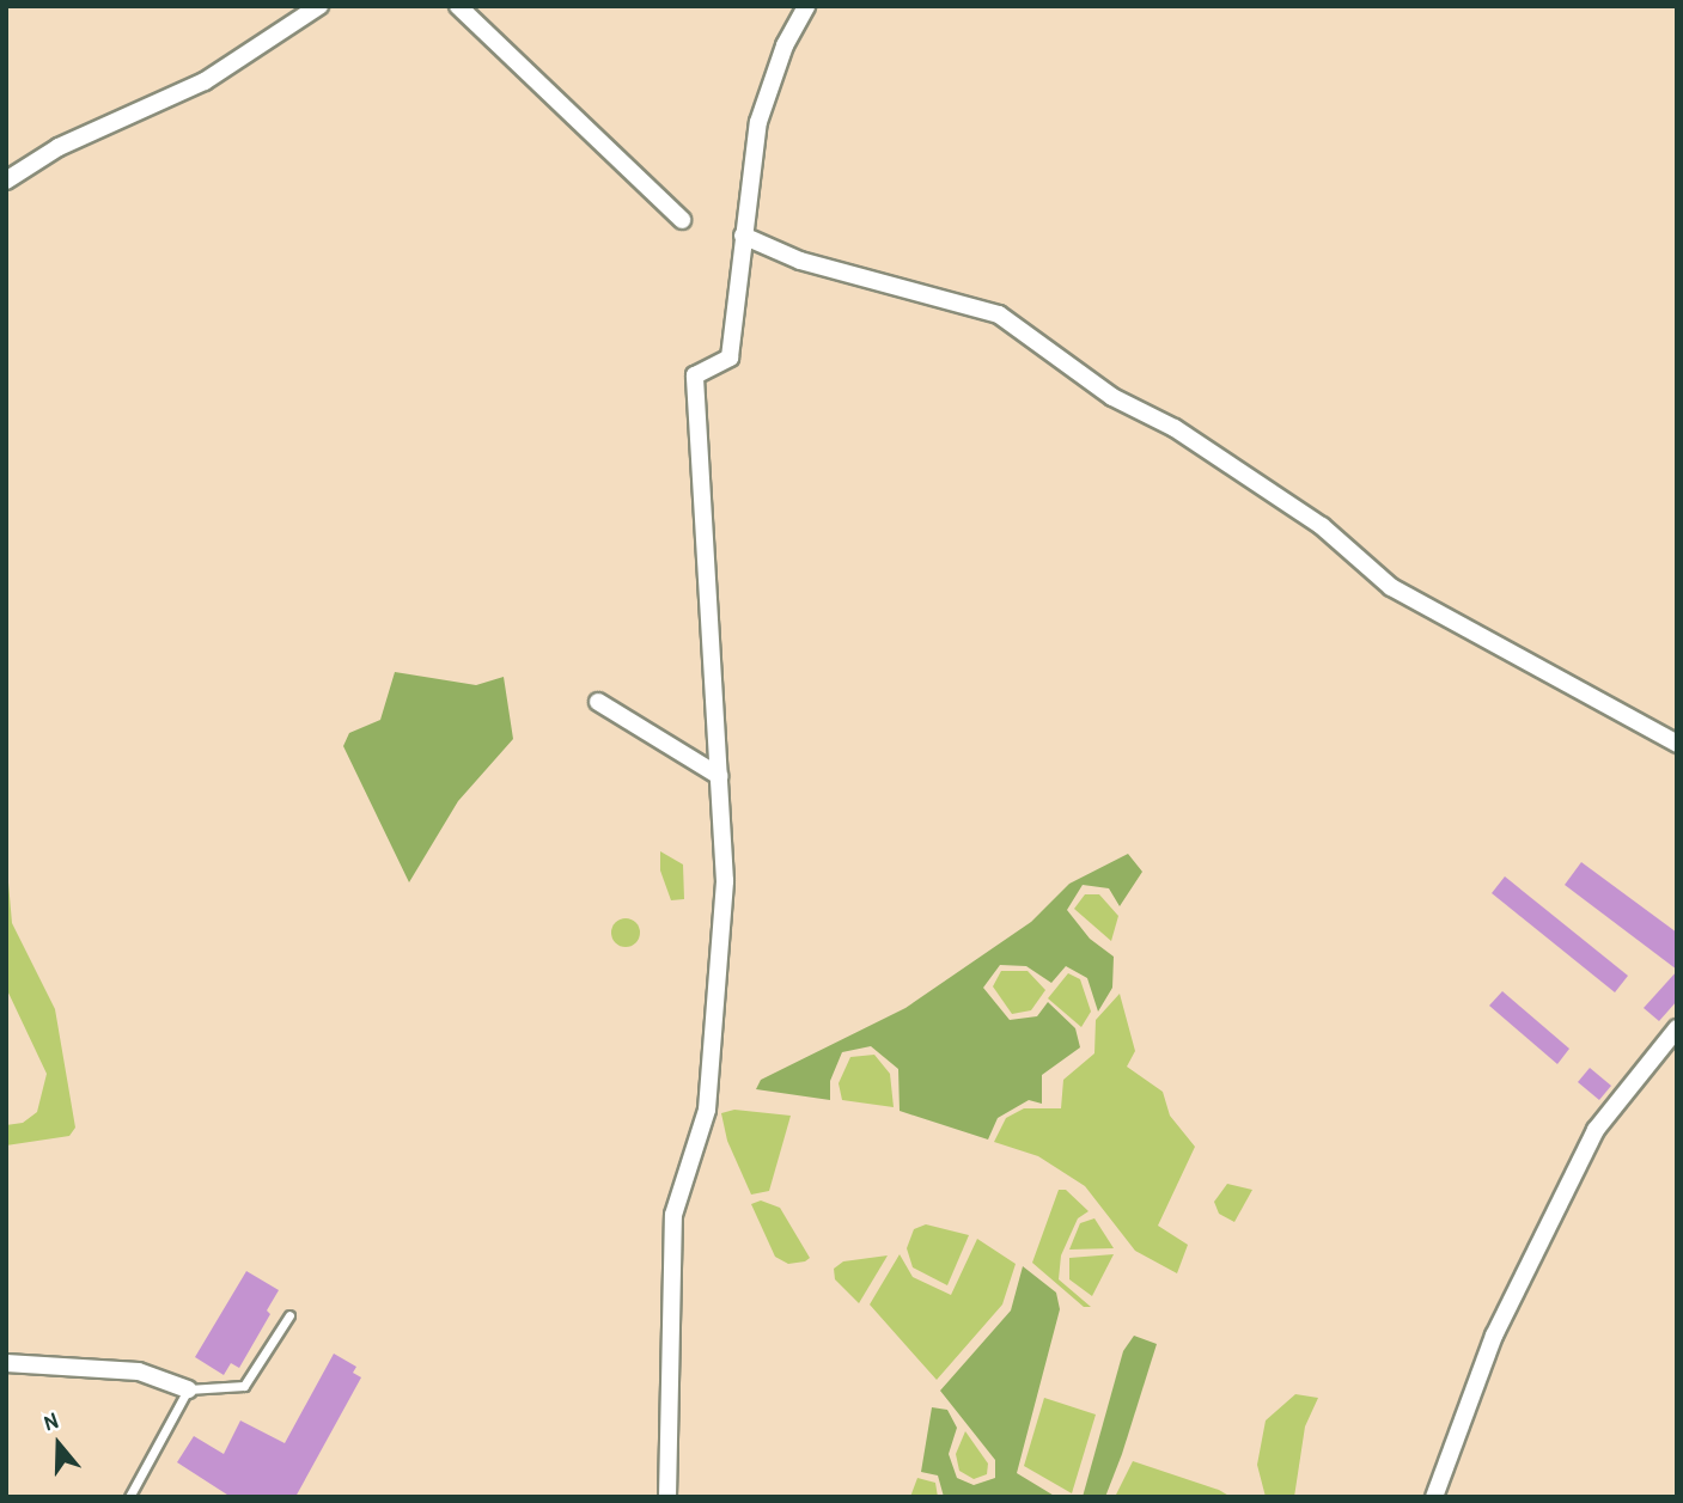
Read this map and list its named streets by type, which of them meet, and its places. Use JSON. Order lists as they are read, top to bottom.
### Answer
{
  "north": "top"
}
